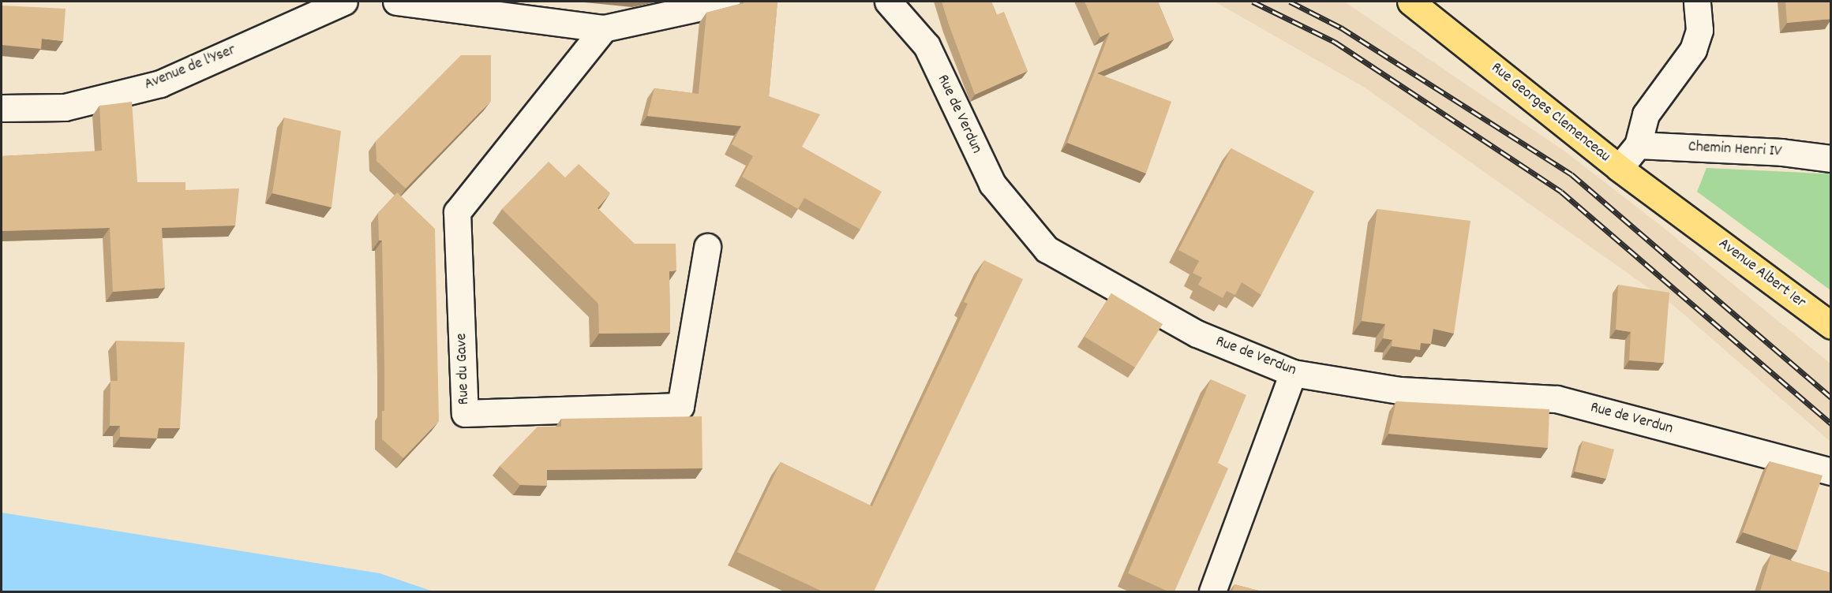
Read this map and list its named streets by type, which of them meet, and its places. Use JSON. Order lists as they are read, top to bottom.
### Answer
{
  "streets": {
    "main road": ["Rue Georges Clemenceau", "Avenue Albert 1er"],
    "street": [
      "Avenue de l'Yser",
      "Rue de Verdun",
      "Chemin Henri IV",
      "Rue du Gave"
    ]
  },
  "crossings": [
    ["Rue Georges Clemenceau", "Avenue Albert 1er"]
  ]
}
